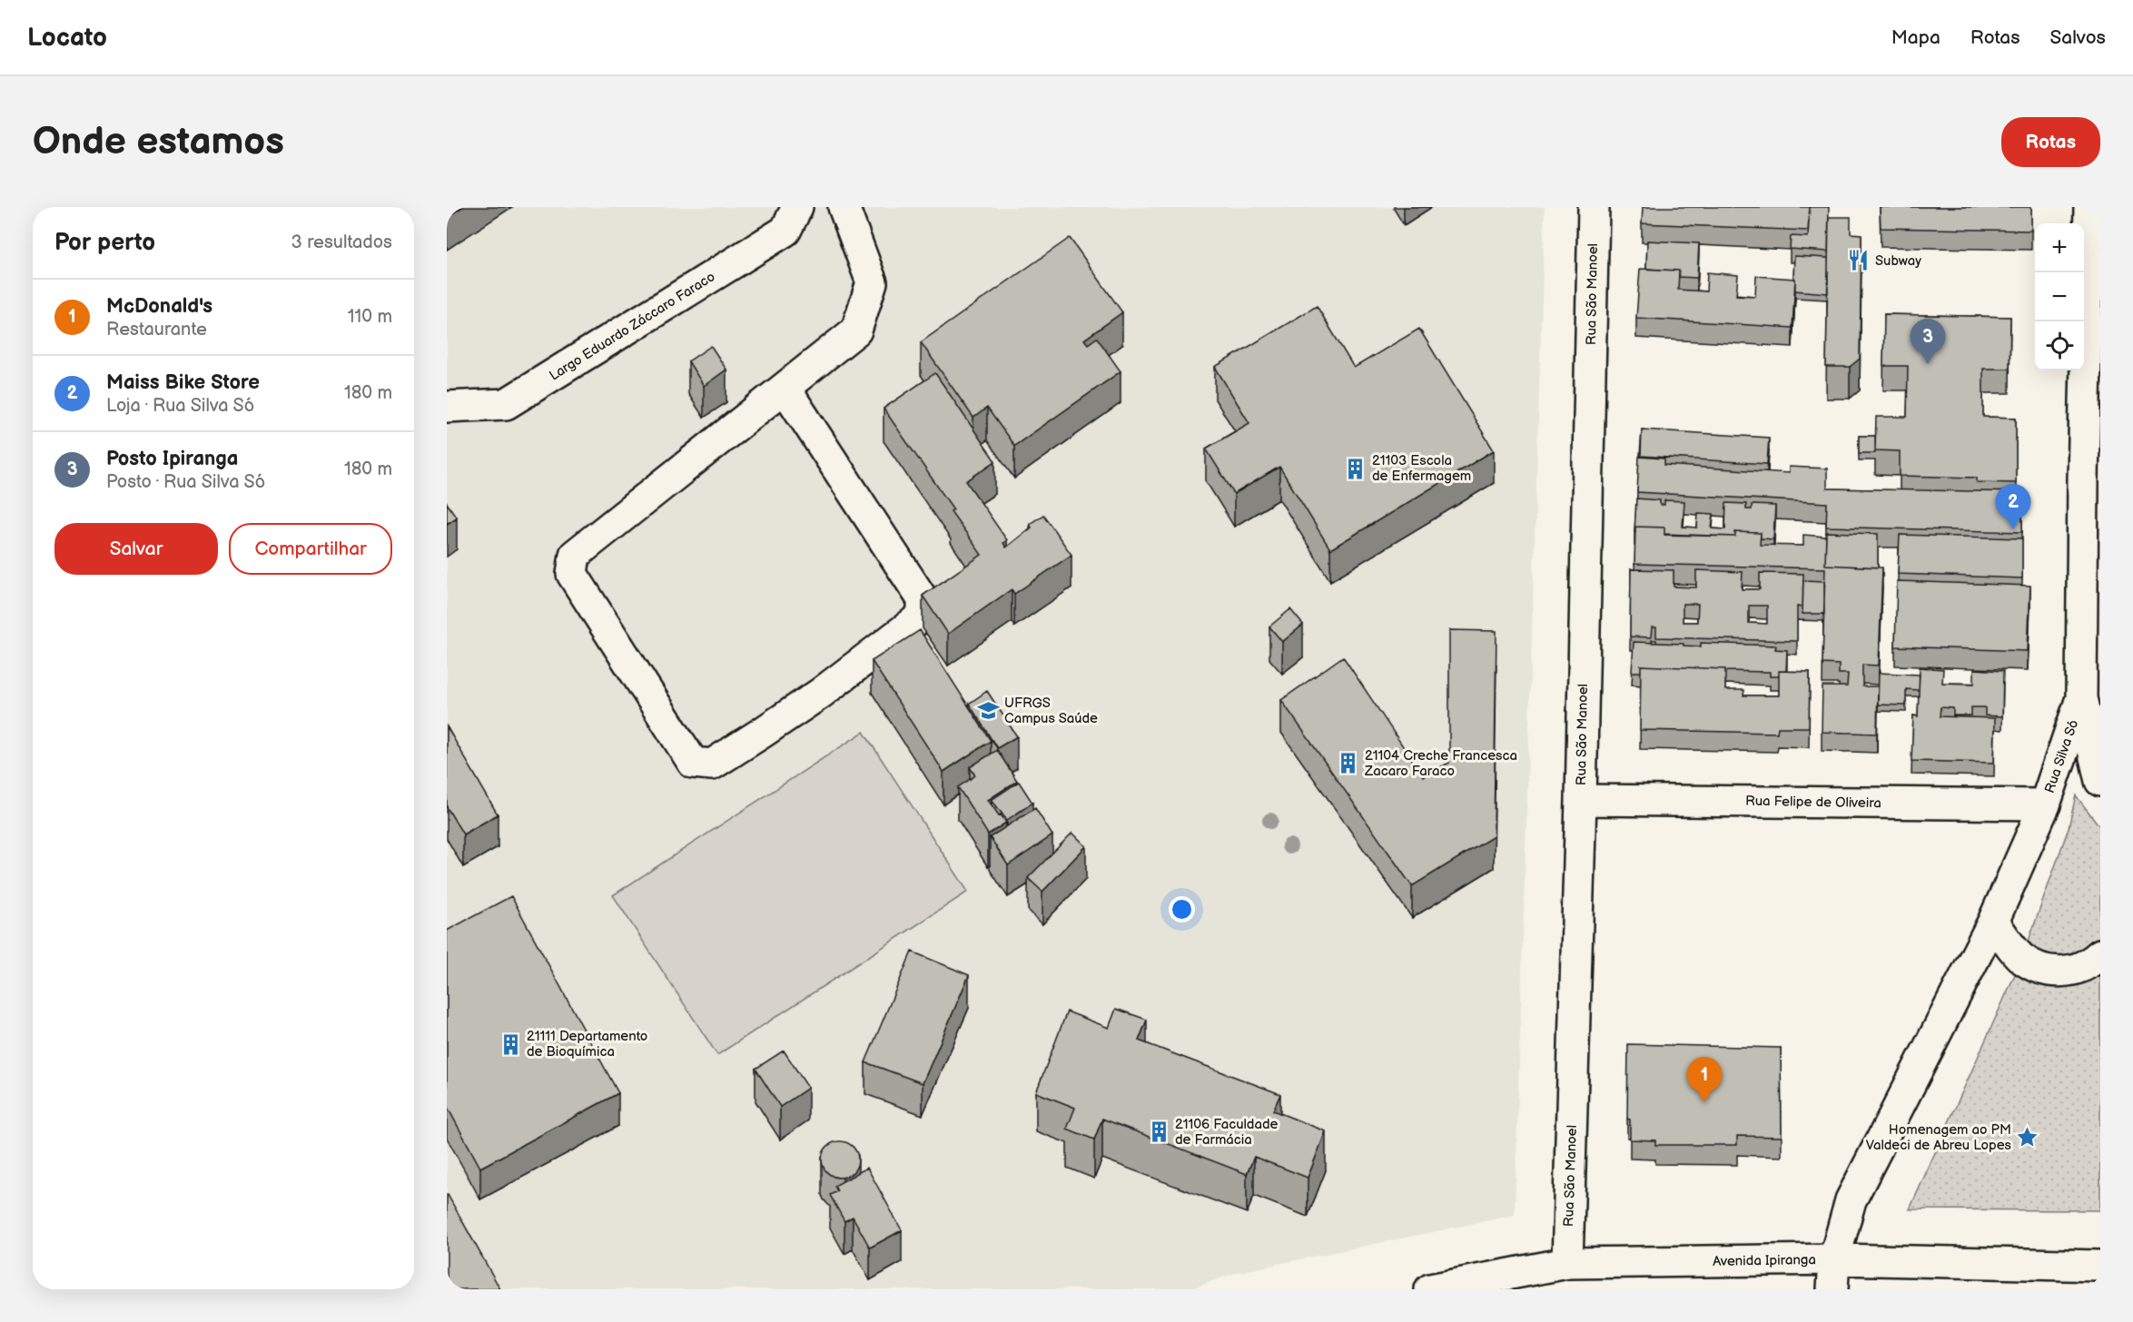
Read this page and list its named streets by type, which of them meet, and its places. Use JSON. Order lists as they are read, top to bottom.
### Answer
{
  "streets": {
    "main road": [
      "Rua São Manoel",
      "Largo Eduardo Záccaro Faraco",
      "Rua Silva Só",
      "Rua Felipe de Oliveira",
      "Avenida Ipiranga"
    ]
  },
  "crossings": [
    ["Rua São Manoel", "Rua Felipe de Oliveira"],
    ["Rua São Manoel", "Avenida Ipiranga"],
    ["Rua Silva Só", "Rua Felipe de Oliveira"],
    ["Rua Silva Só", "Avenida Ipiranga"]
  ],
  "places": {
    "restaurant": ["Subway"],
    "building": [
      "21103 Escola de Enfermagem",
      "21104 Creche Francesca Zacaro Faraco",
      "21111 Departamento de Bioquímica",
      "21106 Faculdade de Farmácia"
    ],
    "school or university": ["UFRGS Campus Saúde"],
    "place": ["Homenagem ao PM Valdeci de Abreu Lopes"]
  },
  "page": {
    "header": "Locato",
    "nav": ["Mapa", "Rotas", "Salvos"],
    "buttons": [
      "Rotas",
      ["Salvar", "Compartilhar"]
    ],
    "title": "Onde estamos",
    "heading": ["Por perto", "3 resultados"],
    "map_buttons": ["+", "−"],
    "list": [
      {
        "mark": "1",
        "name": "McDonald's",
        "note": "Restaurante",
        "value": "110 m"
      },
      {
        "mark": "2",
        "name": "Maiss Bike Store",
        "note": "Loja · Rua Silva Só",
        "value": "180 m"
      },
      {
        "mark": "3",
        "name": "Posto Ipiranga",
        "note": "Posto · Rua Silva Só",
        "value": "180 m"
      }
    ],
    "pins": ["3", "2", "1"]
  }
}
